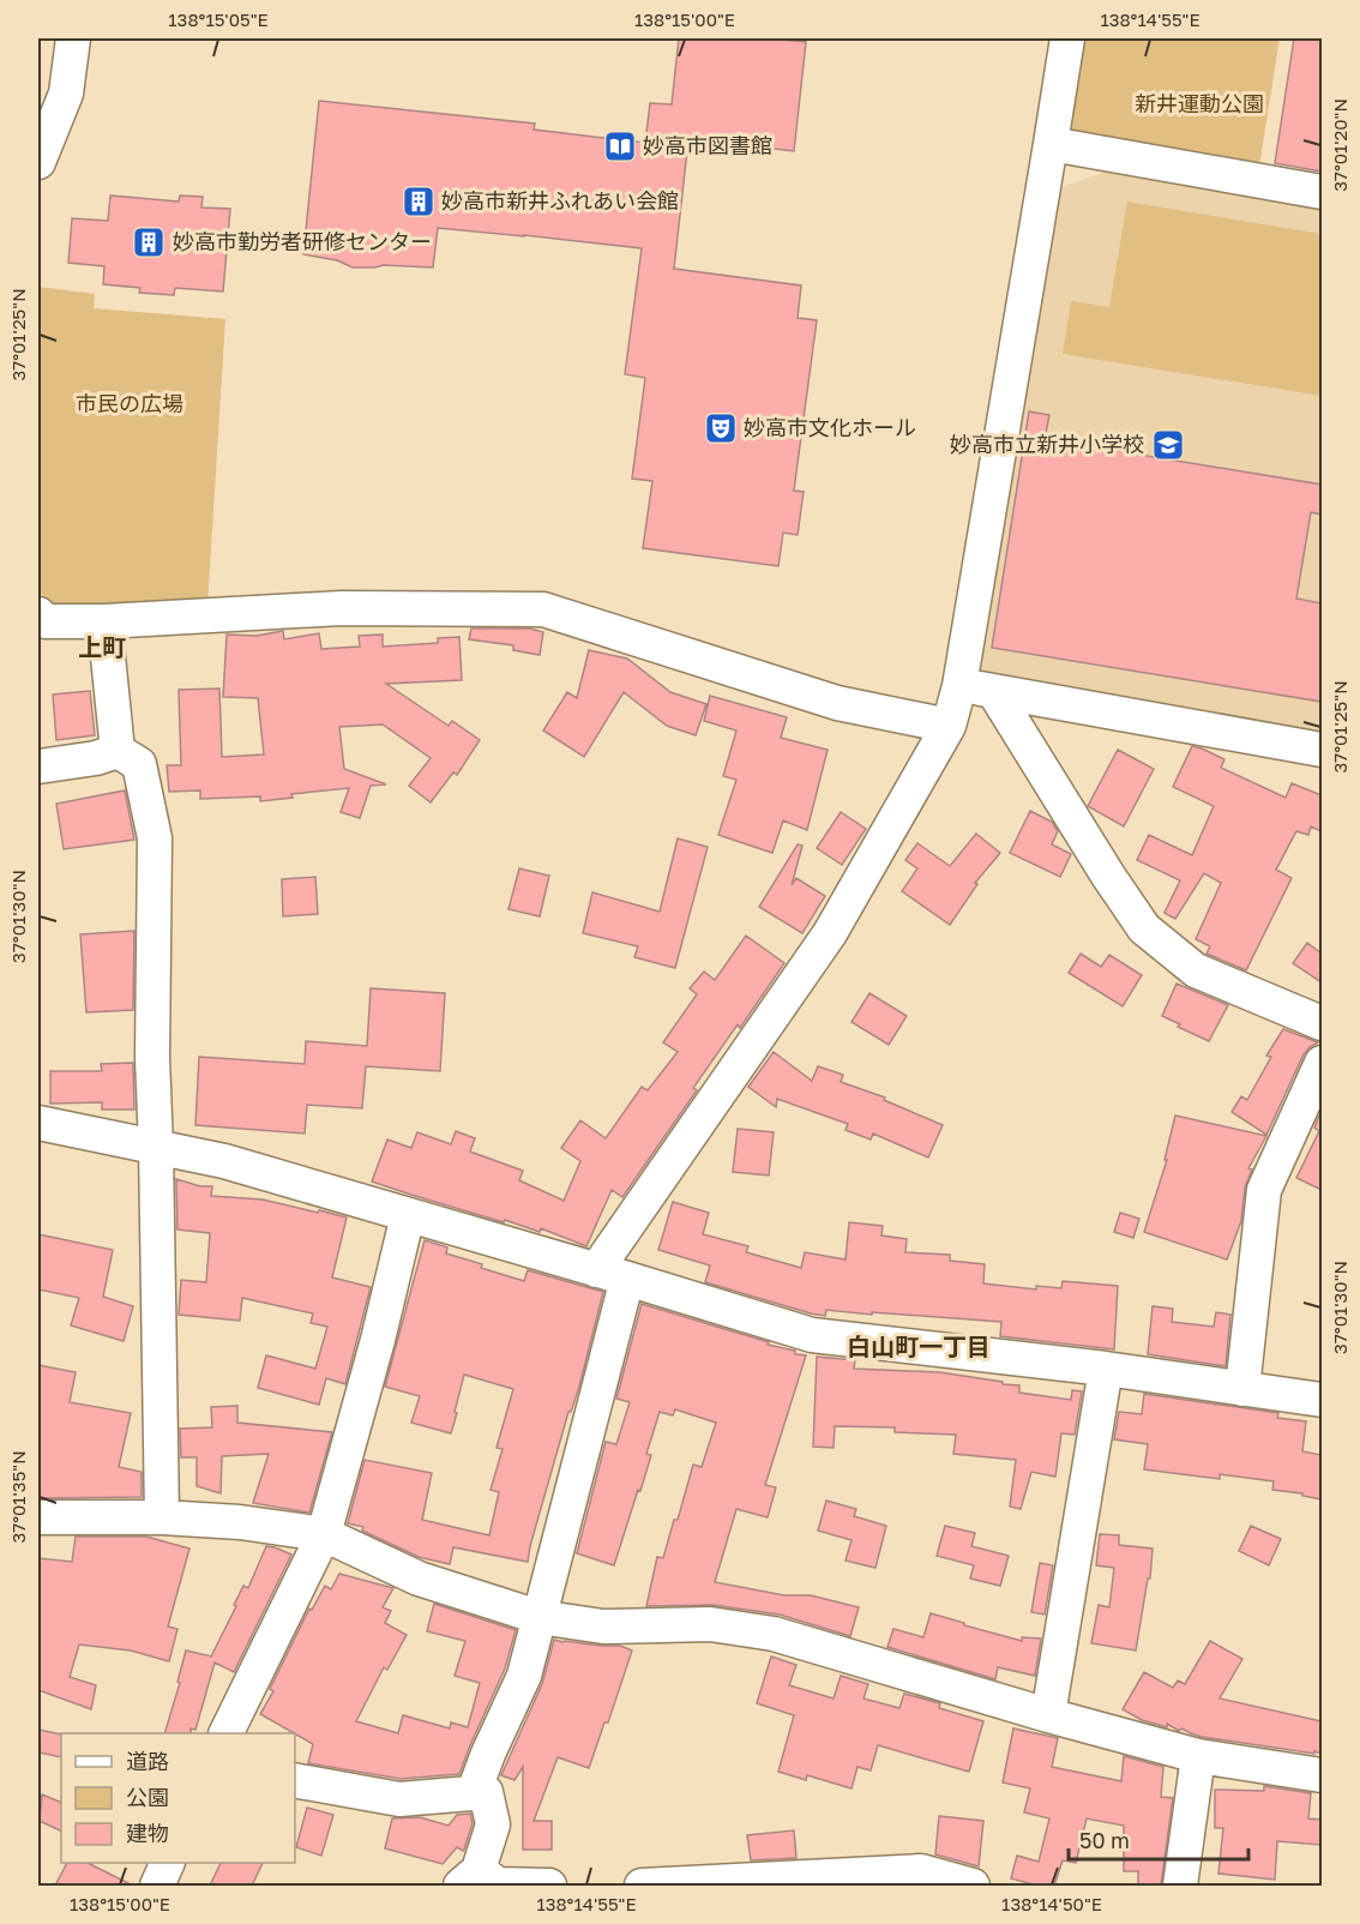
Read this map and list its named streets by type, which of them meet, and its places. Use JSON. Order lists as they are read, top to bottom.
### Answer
{
  "districts": ["上町", "白山町一丁目"],
  "parks": ["新井運動公園", "市民の広場"],
  "places": {
    "library": ["妙高市図書館"],
    "building": ["妙高市新井ふれあい会館", "妙高市勤労者研修センター"],
    "theatre": ["妙高市文化ホール"],
    "school or university": ["妙高市立新井小学校"]
  },
  "legend": ["道路", "公園", "建物"],
  "scale_bar": "50 m",
  "coordinates": [
    "138°15'05\"E",
    "138°15'00\"E",
    "138°14'55\"E",
    "37°01'20\"N",
    "37°01'25\"N",
    "37°01'30\"N",
    "37°01'35\"N",
    "138°14'50\"E"
  ]
}
